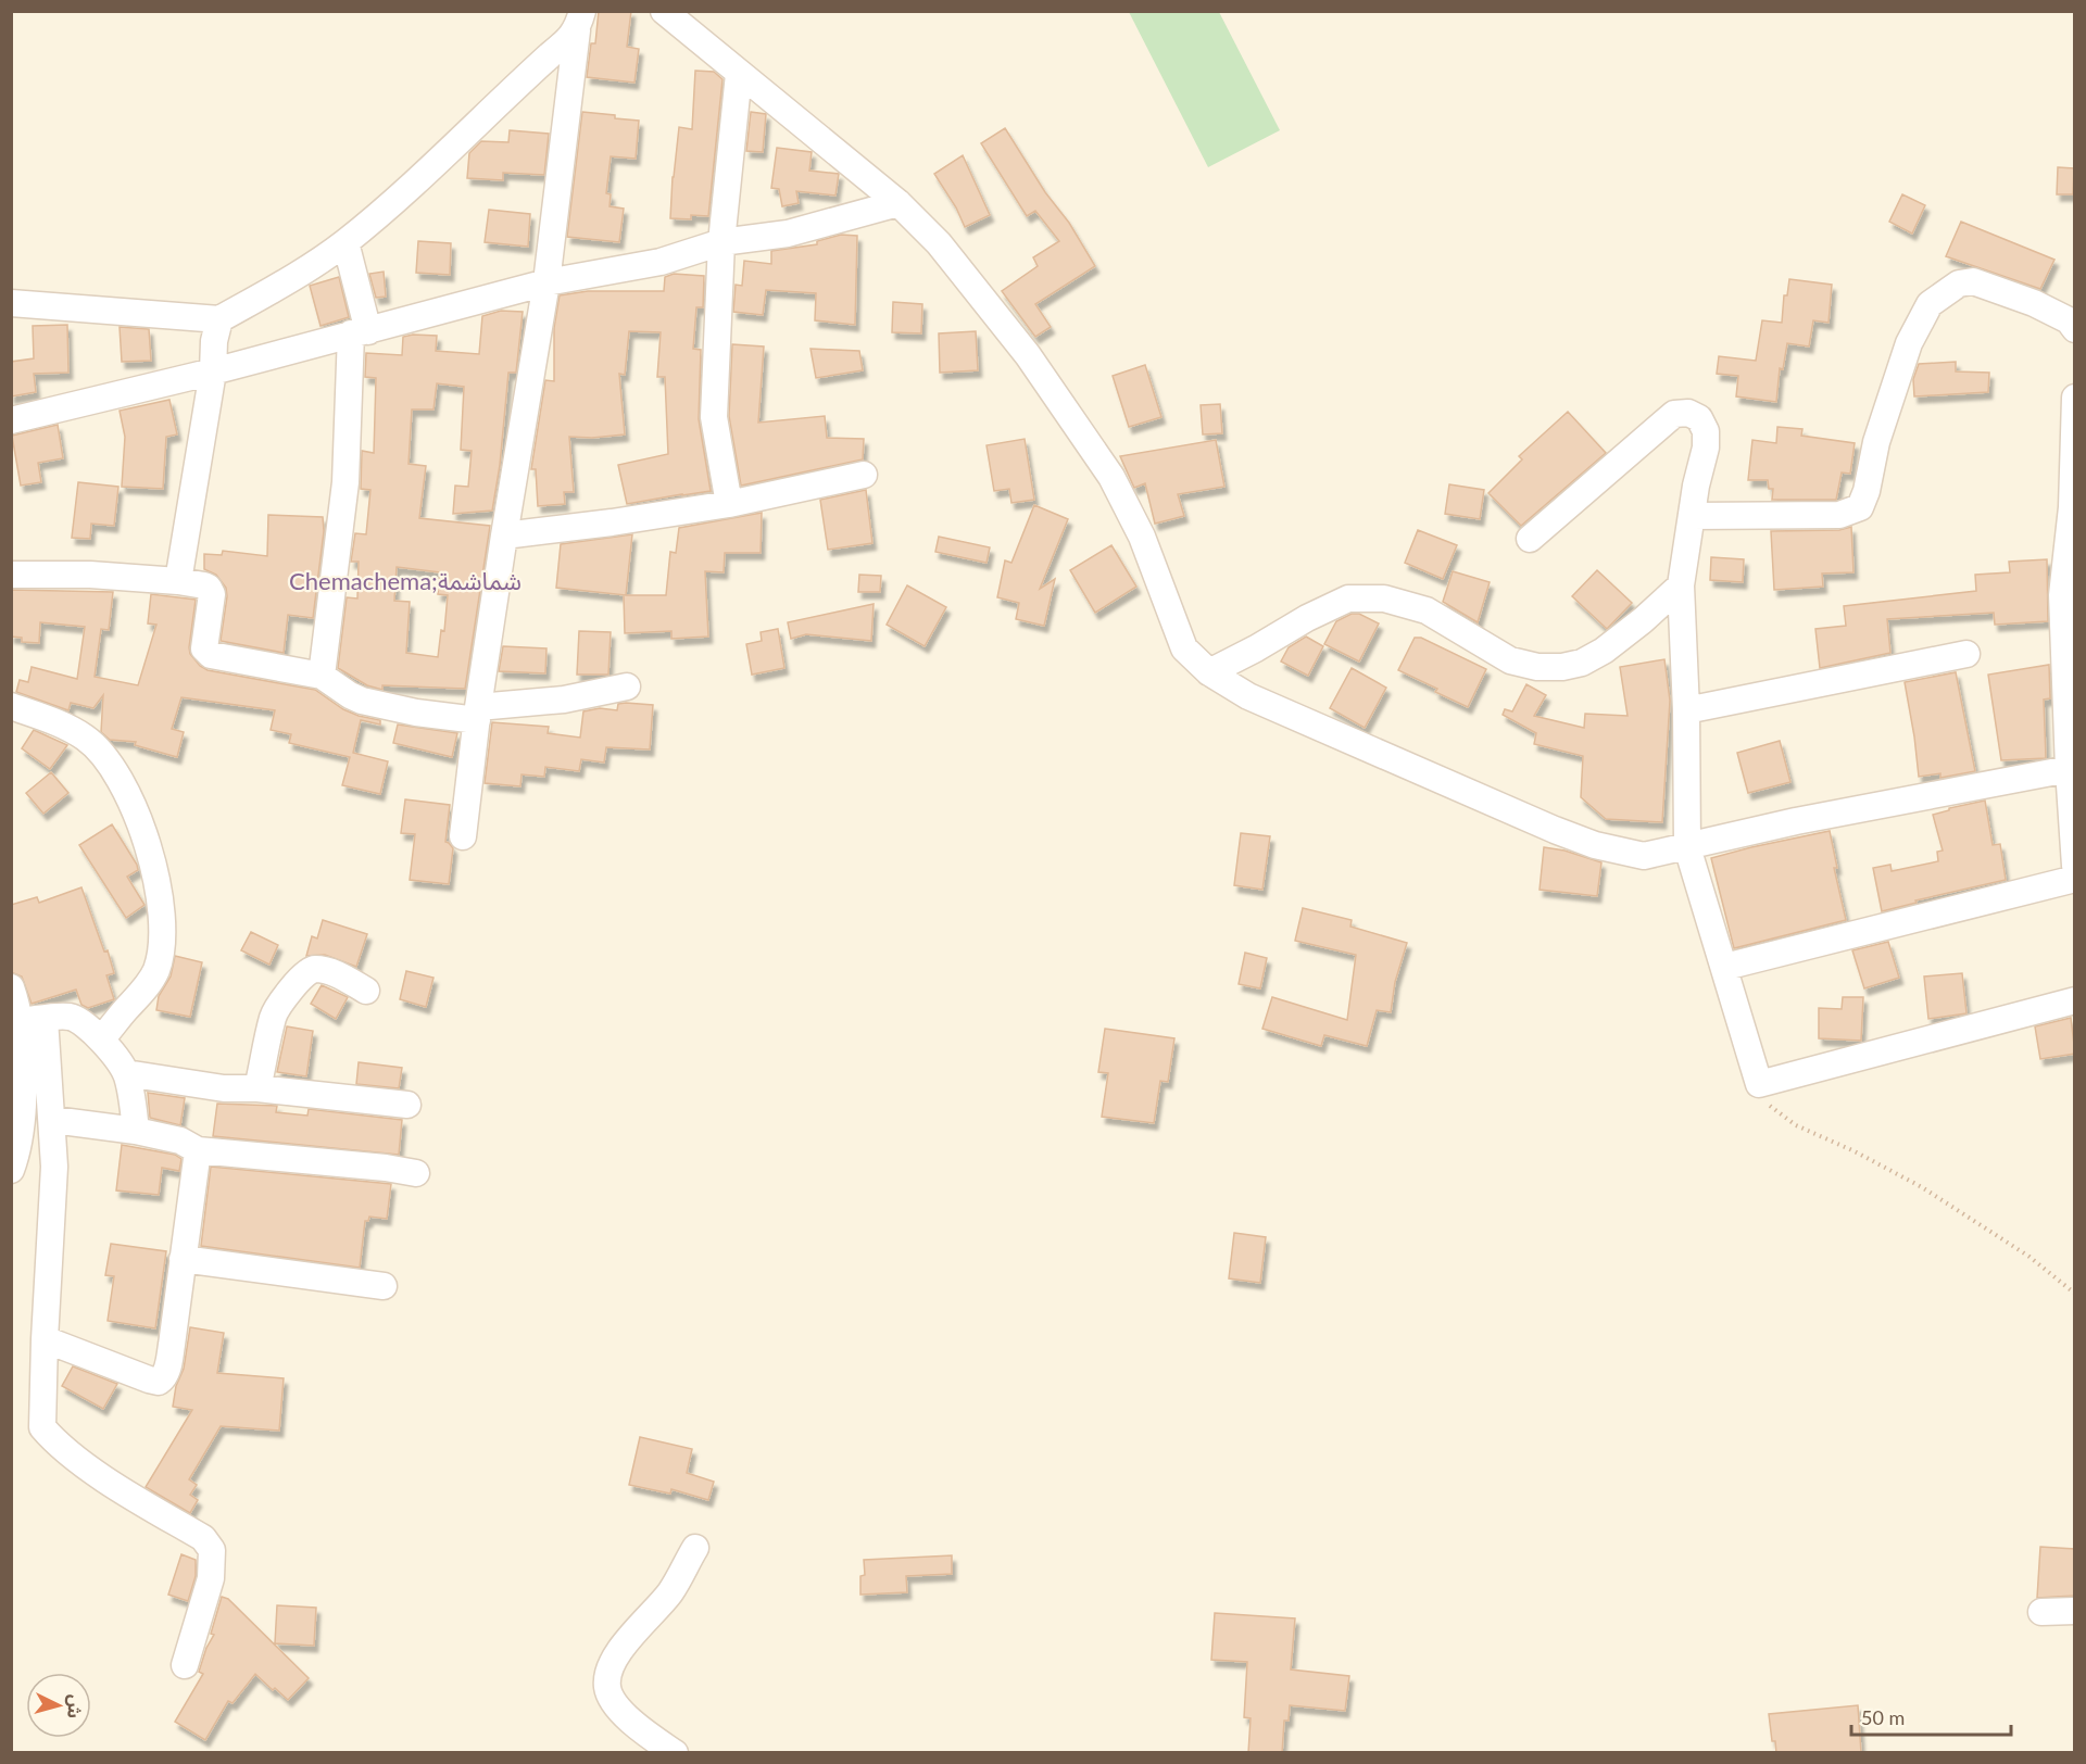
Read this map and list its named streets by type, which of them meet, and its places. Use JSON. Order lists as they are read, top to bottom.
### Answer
{
  "districts": ["Chemachema;شماشمة"],
  "scale_bar": "50 m",
  "north": "right"
}
